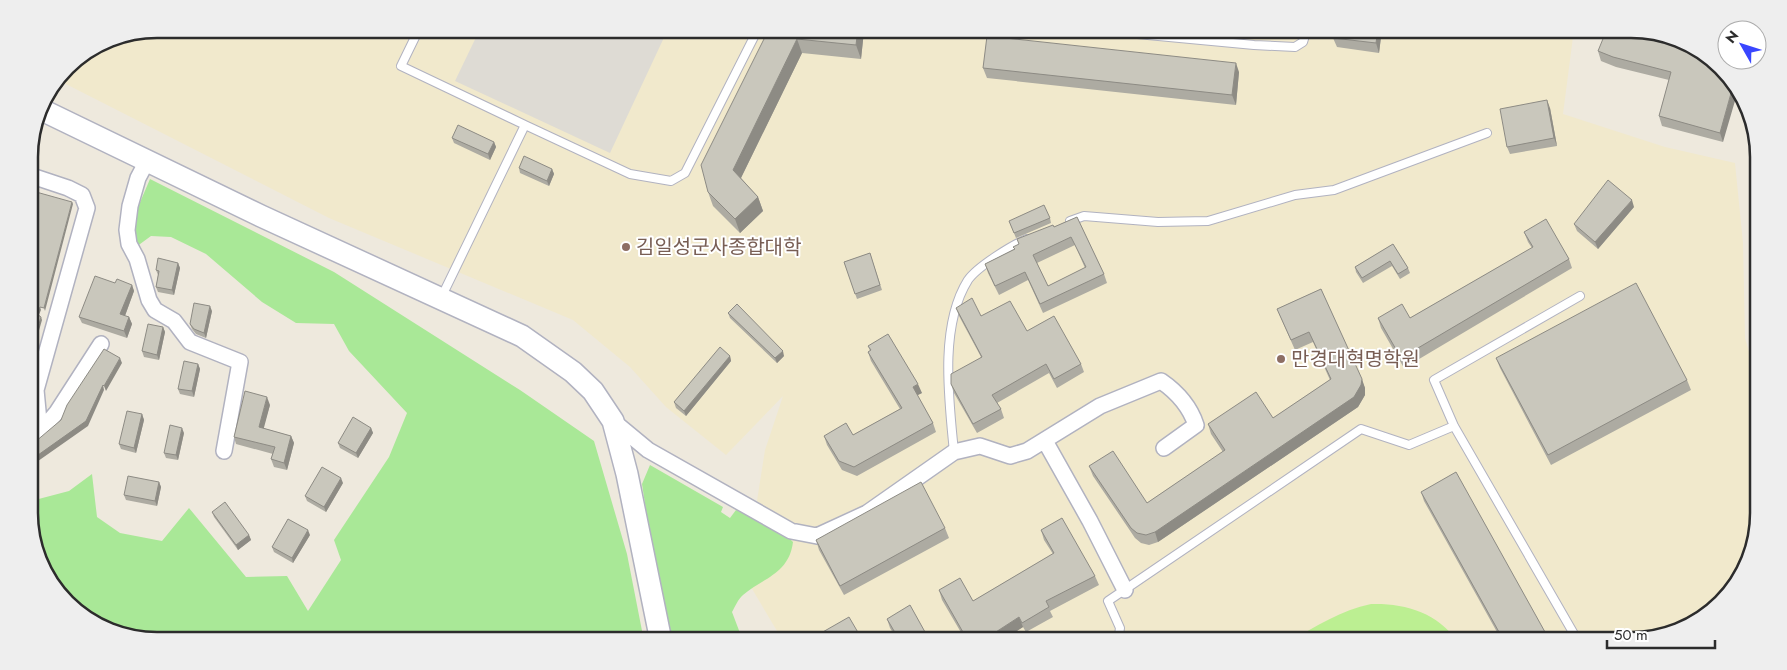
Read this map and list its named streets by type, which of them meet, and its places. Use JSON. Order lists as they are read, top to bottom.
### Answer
{
  "places": ["김일성군사종합대학", "만경대혁명학원"],
  "scale_bar": "50 m",
  "north": "top left"
}
